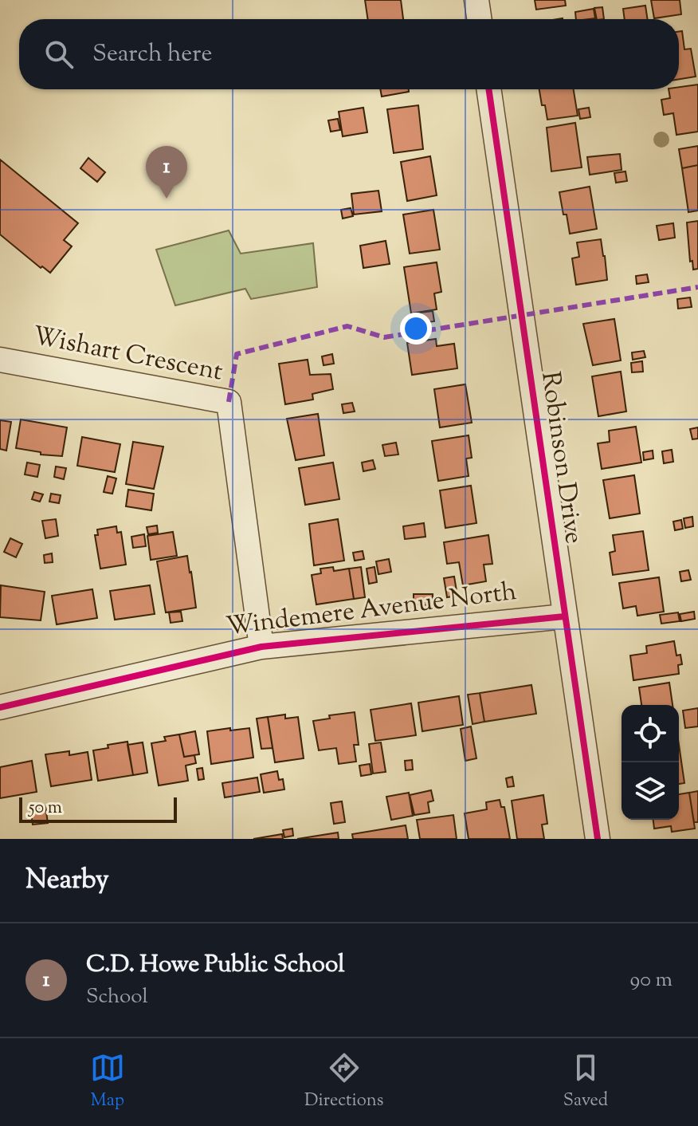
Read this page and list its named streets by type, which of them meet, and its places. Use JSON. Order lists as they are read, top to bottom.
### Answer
{
  "streets": {
    "street": ["Wishart Crescent", "Robinson Drive", "Windemere Avenue North"]
  },
  "crossings": [
    ["Wishart Crescent", "Windemere Avenue North"],
    ["Robinson Drive", "Windemere Avenue North"]
  ],
  "scale_bar": "50 m",
  "page": {
    "search": "Search here",
    "pins": "1",
    "scale": "50 m",
    "heading": "Nearby",
    "list": [
      {
        "mark": "1",
        "name": "C.D. Howe Public School",
        "note": "School",
        "value": "90 m"
      }
    ],
    "nav": ["Map", "Directions", "Saved"]
  }
}
